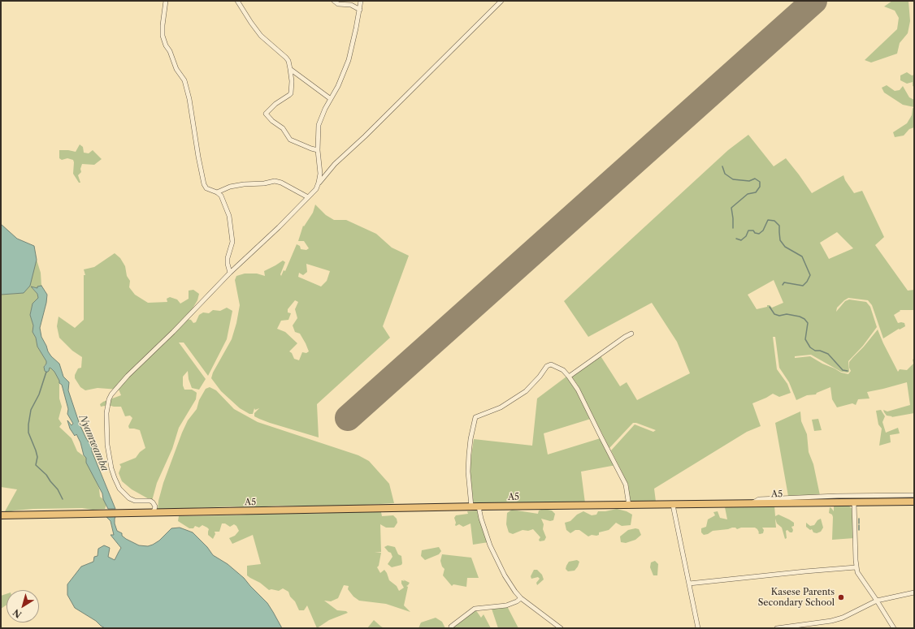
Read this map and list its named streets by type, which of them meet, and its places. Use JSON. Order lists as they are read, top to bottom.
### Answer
{
  "streets": {
    "highway": ["A5"]
  },
  "water": ["Nyamwamba"],
  "places": ["Kasese Parents Secondary School"],
  "north": "bottom left"
}
